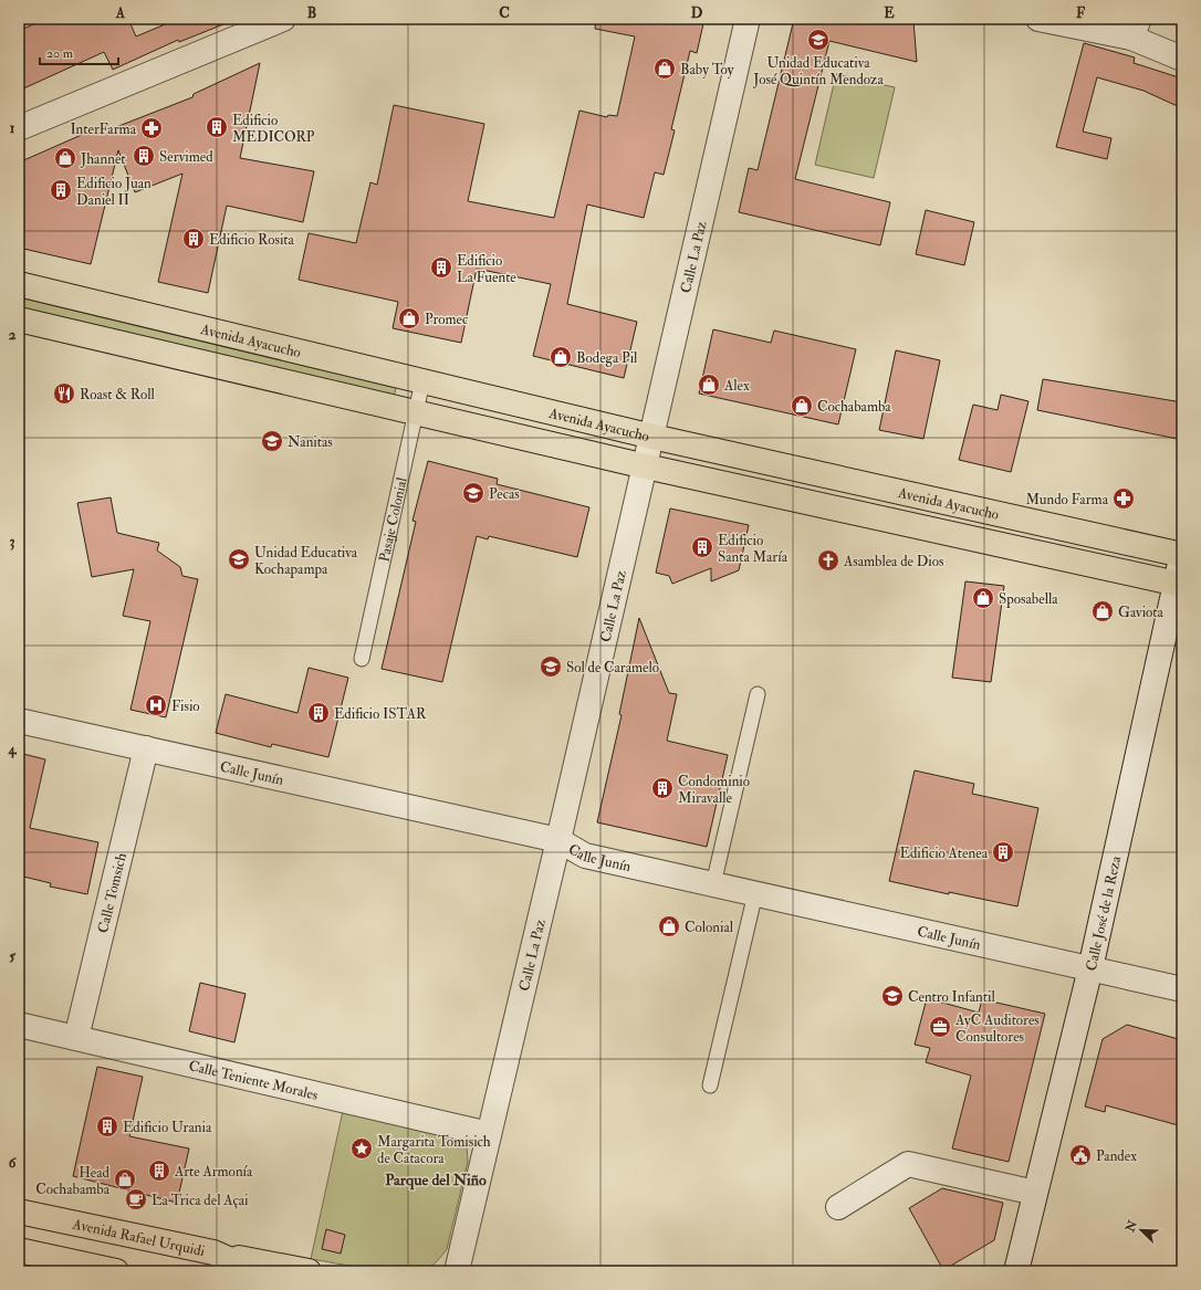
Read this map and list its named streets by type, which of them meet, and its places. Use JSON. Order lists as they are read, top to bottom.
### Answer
{
  "streets": {
    "main road": ["Avenida Ayacucho", "Avenida Rafael Urquidi"],
    "street": [
      "Calle La Paz",
      "Calle Junín",
      "Calle Tomsich",
      "Calle José de la Reza",
      "Calle Teniente Morales"
    ],
    "lane": ["Pasaje Colonial"]
  },
  "crossings": [
    ["Calle La Paz", "Avenida Ayacucho"],
    ["Calle La Paz", "Calle Junín"],
    ["Calle La Paz", "Calle Teniente Morales"],
    ["Avenida Ayacucho", "Pasaje Colonial"],
    ["Avenida Ayacucho", "Calle José de la Reza"],
    ["Calle Junín", "Calle Tomsich"],
    ["Calle Junín", "Calle José de la Reza"],
    ["Calle Tomsich", "Calle Teniente Morales"]
  ],
  "districts": ["Parque del Niño"],
  "places": {
    "school or university": [
      "Unidad Educativa José Quintín Mendoza",
      "Nanitas",
      "Pecas",
      "Unidad Educativa Kochapampa",
      "Sol de Caramelo",
      "Centro Infantil"
    ],
    "shop": [
      "Baby Toy",
      "Jhannet",
      "Promec",
      "Bodega Pil",
      "Alex",
      "Cochabamba",
      "Sposabella",
      "Gaviota",
      "Colonial",
      "Head Cochabamba"
    ],
    "building": [
      "Edificio MEDICORP",
      "Servimed",
      "Edificio Juan Daniel II",
      "Edificio Rosita",
      "Edificio La Fuente",
      "Edificio Santa María",
      "Edificio ISTAR",
      "Condominio Miravalle",
      "Edificio Atenea",
      "Edificio Urania",
      "Arte Armonía"
    ],
    "pharmacy": ["InterFarma", "Mundo Farma"],
    "restaurant": ["Roast & Roll"],
    "church": ["Asamblea de Dios"],
    "hospital": ["Fisio"],
    "office": ["AyC Auditores Consultores"],
    "place": ["Margarita Tomisich de Catacora"],
    "public building": ["Pandex"],
    "cafe": ["La Trica del Açai"]
  },
  "scale_bar": "20 m",
  "north": "top left",
  "grid": {
    "columns": [
      "A",
      "B",
      "C",
      "D",
      "E",
      "F"
    ],
    "rows": [
      "1",
      "2",
      "3",
      "4",
      "5",
      "6"
    ]
  }
}
